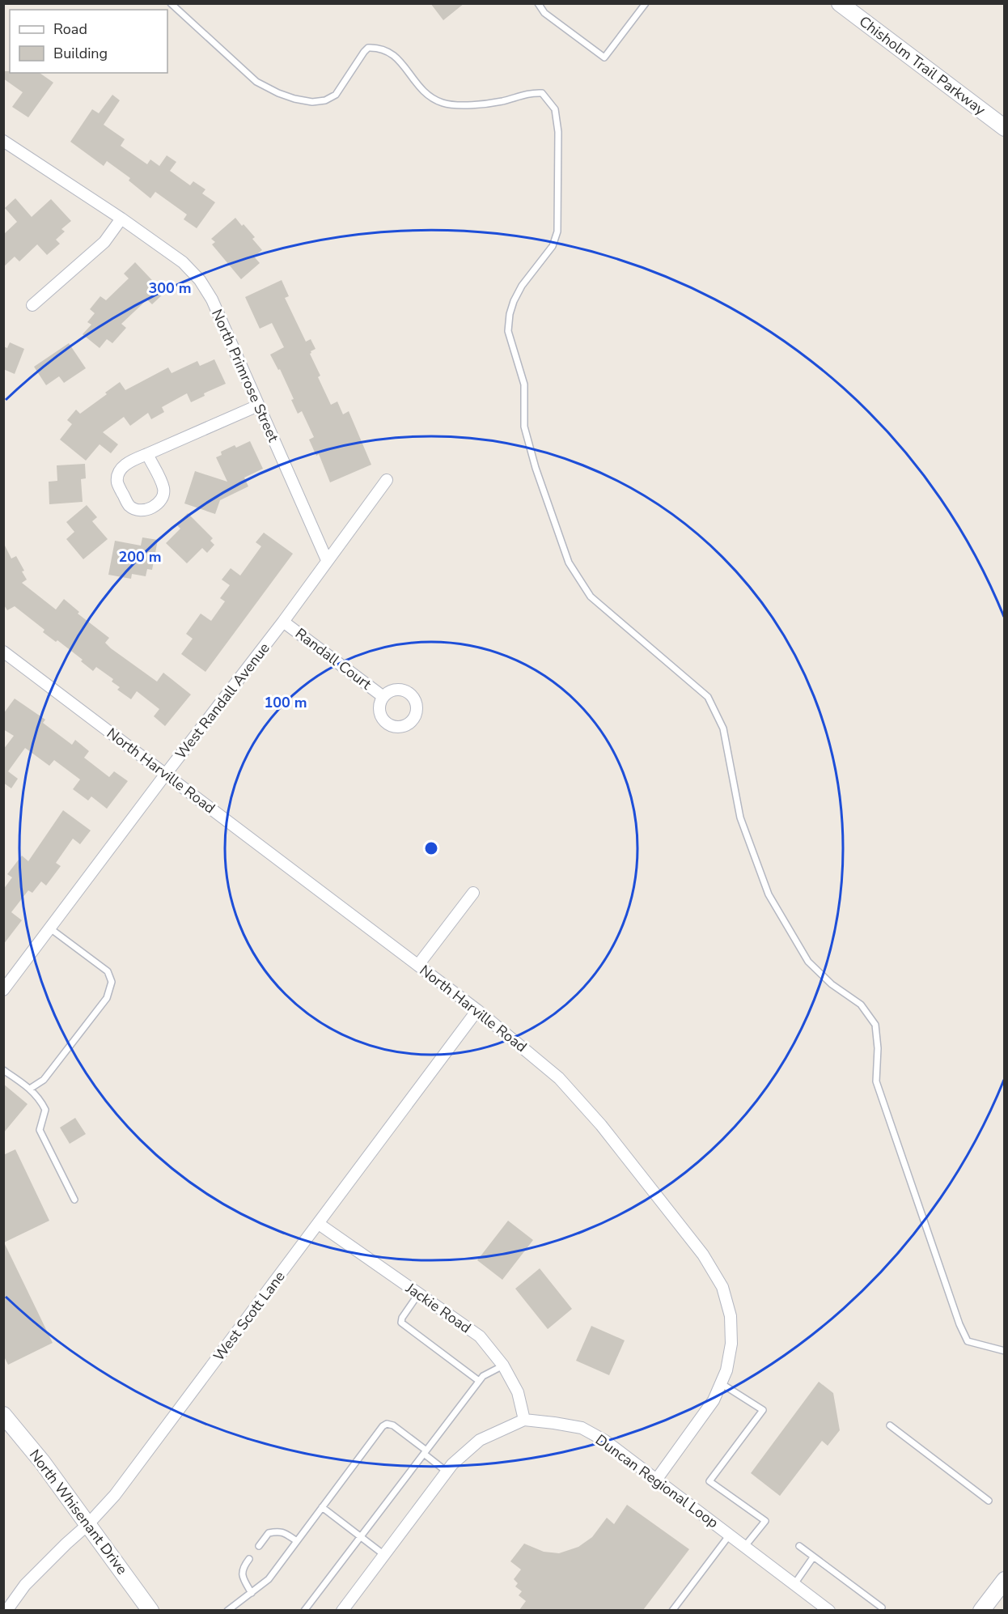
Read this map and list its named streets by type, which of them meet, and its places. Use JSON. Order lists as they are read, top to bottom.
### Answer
{
  "streets": {
    "main road": ["Chisholm Trail Parkway", "North Whisenant Drive"],
    "street": [
      "North Primrose Street",
      "Randall Court",
      "West Randall Avenue",
      "North Harville Road",
      "Jackie Road",
      "West Scott Lane",
      "Duncan Regional Loop"
    ]
  },
  "crossings": [
    ["North Primrose Street", "West Randall Avenue"],
    ["Randall Court", "West Randall Avenue"],
    ["West Randall Avenue", "North Harville Road"],
    ["North Harville Road", "West Scott Lane"],
    ["North Harville Road", "Duncan Regional Loop"],
    ["Jackie Road", "West Scott Lane"],
    ["Jackie Road", "Duncan Regional Loop"],
    ["West Scott Lane", "North Whisenant Drive"]
  ],
  "legend": ["Road", "Building"],
  "rings": ["300 m", "200 m", "100 m"]
}
